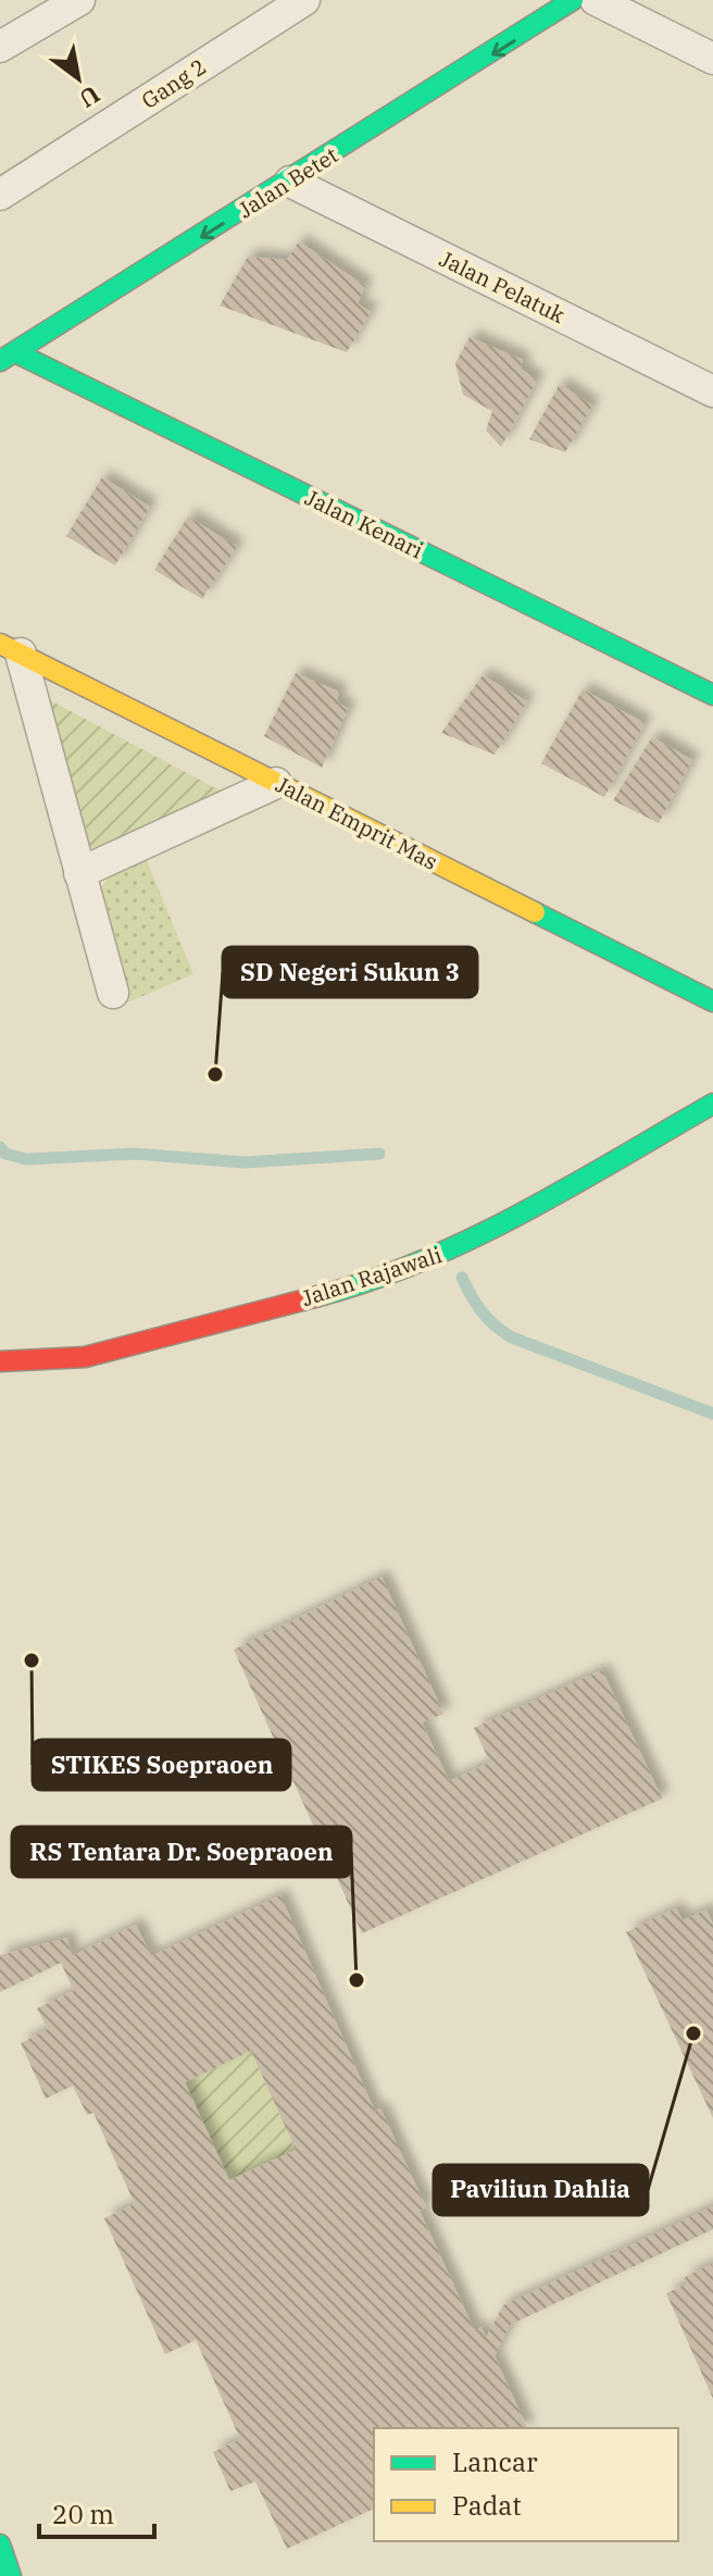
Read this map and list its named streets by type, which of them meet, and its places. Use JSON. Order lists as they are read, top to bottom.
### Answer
{
  "streets": {
    "street": [
      "Gang 2",
      "Jalan Betet",
      "Jalan Pelatuk",
      "Jalan Kenari",
      "Jalan Emprit Mas",
      "Jalan Rajawali"
    ]
  },
  "crossings": [
    ["Jalan Betet", "Jalan Pelatuk"],
    ["Jalan Betet", "Jalan Kenari"]
  ],
  "one_way": ["Jalan Betet"],
  "places": [
    "SD Negeri Sukun 3",
    "STIKES Soepraoen",
    "RS Tentara Dr. Soepraoen",
    "Paviliun Dahlia"
  ],
  "legend": ["Lancar", "Padat"],
  "scale_bar": "20 m",
  "north": "bottom right"
}
